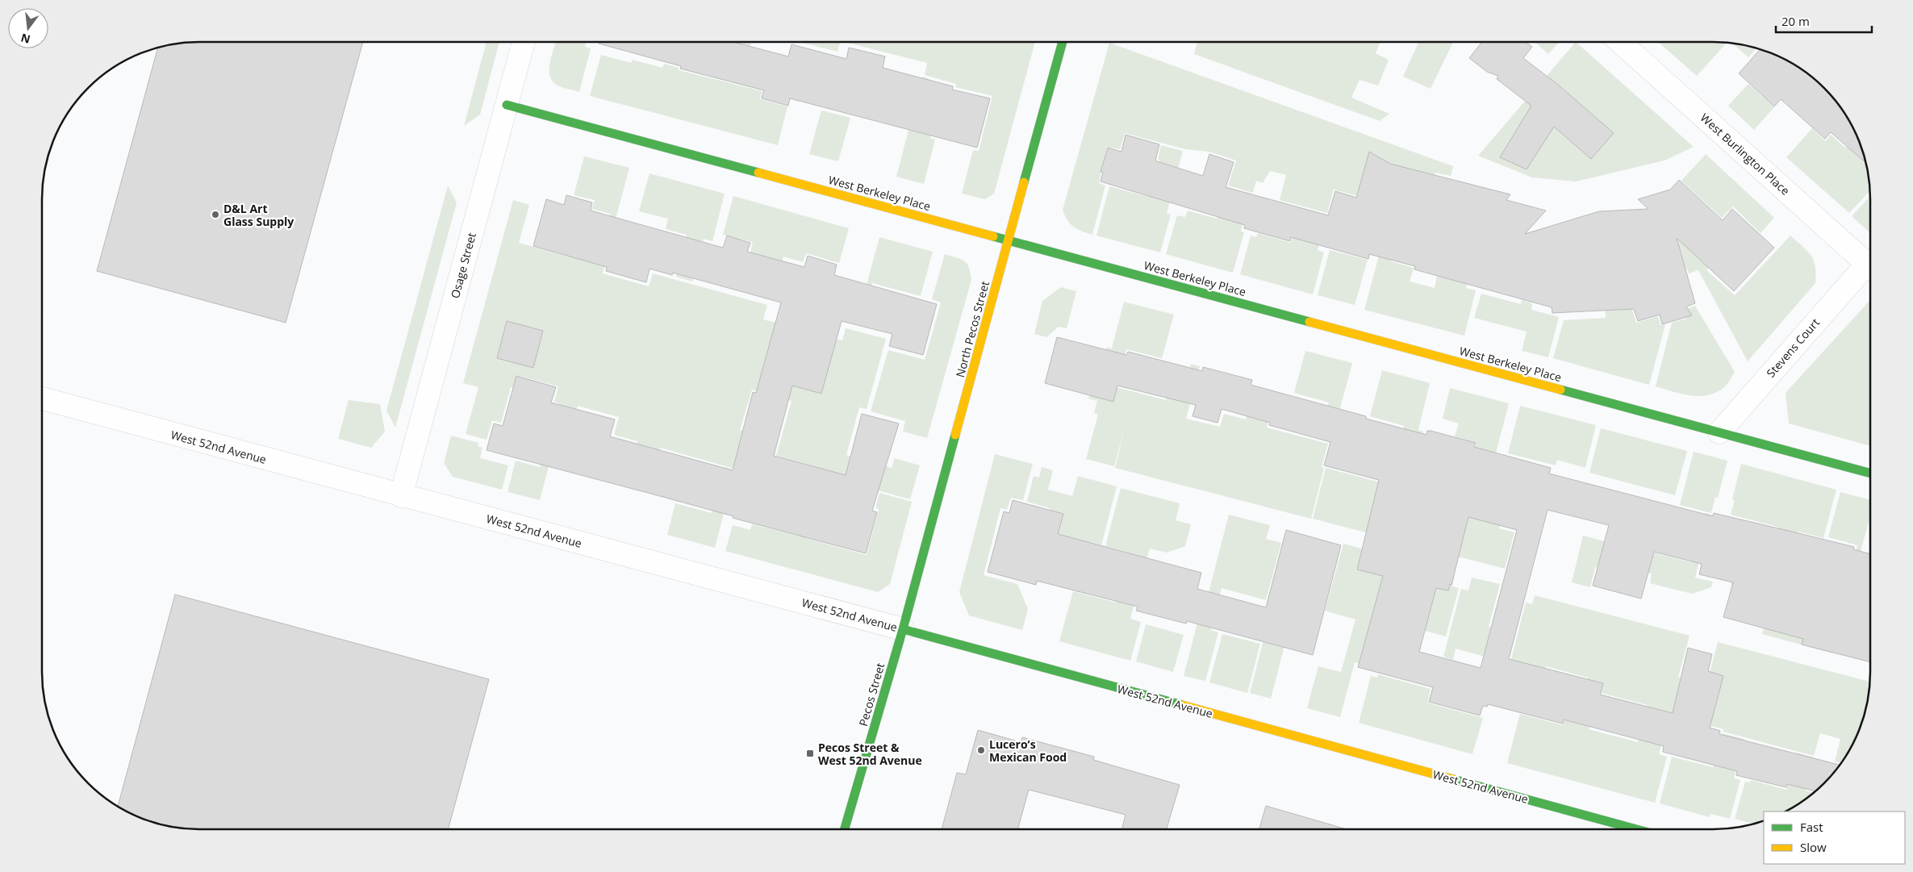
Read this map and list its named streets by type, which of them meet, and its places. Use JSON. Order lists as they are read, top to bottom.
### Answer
{
  "streets": {
    "street": [
      "West Burlington Place",
      "West Berkeley Place",
      "Osage Street",
      "North Pecos Street",
      "Stevens Court",
      "West 52nd Avenue",
      "Pecos Street"
    ]
  },
  "crossings": [
    ["West Berkeley Place", "Osage Street"],
    ["West Berkeley Place", "North Pecos Street"],
    ["West Berkeley Place", "Stevens Court"],
    ["Osage Street", "West 52nd Avenue"],
    ["North Pecos Street", "West 52nd Avenue"],
    ["North Pecos Street", "Pecos Street"],
    ["West 52nd Avenue", "Pecos Street"]
  ],
  "places": {
    "other": ["D&L Art Glass Supply", "Lucero’s Mexican Food"],
    "transit": ["Pecos Street & West 52nd Avenue"]
  },
  "legend": ["Fast", "Slow"],
  "scale_bar": "20 m",
  "north": "bottom"
}
